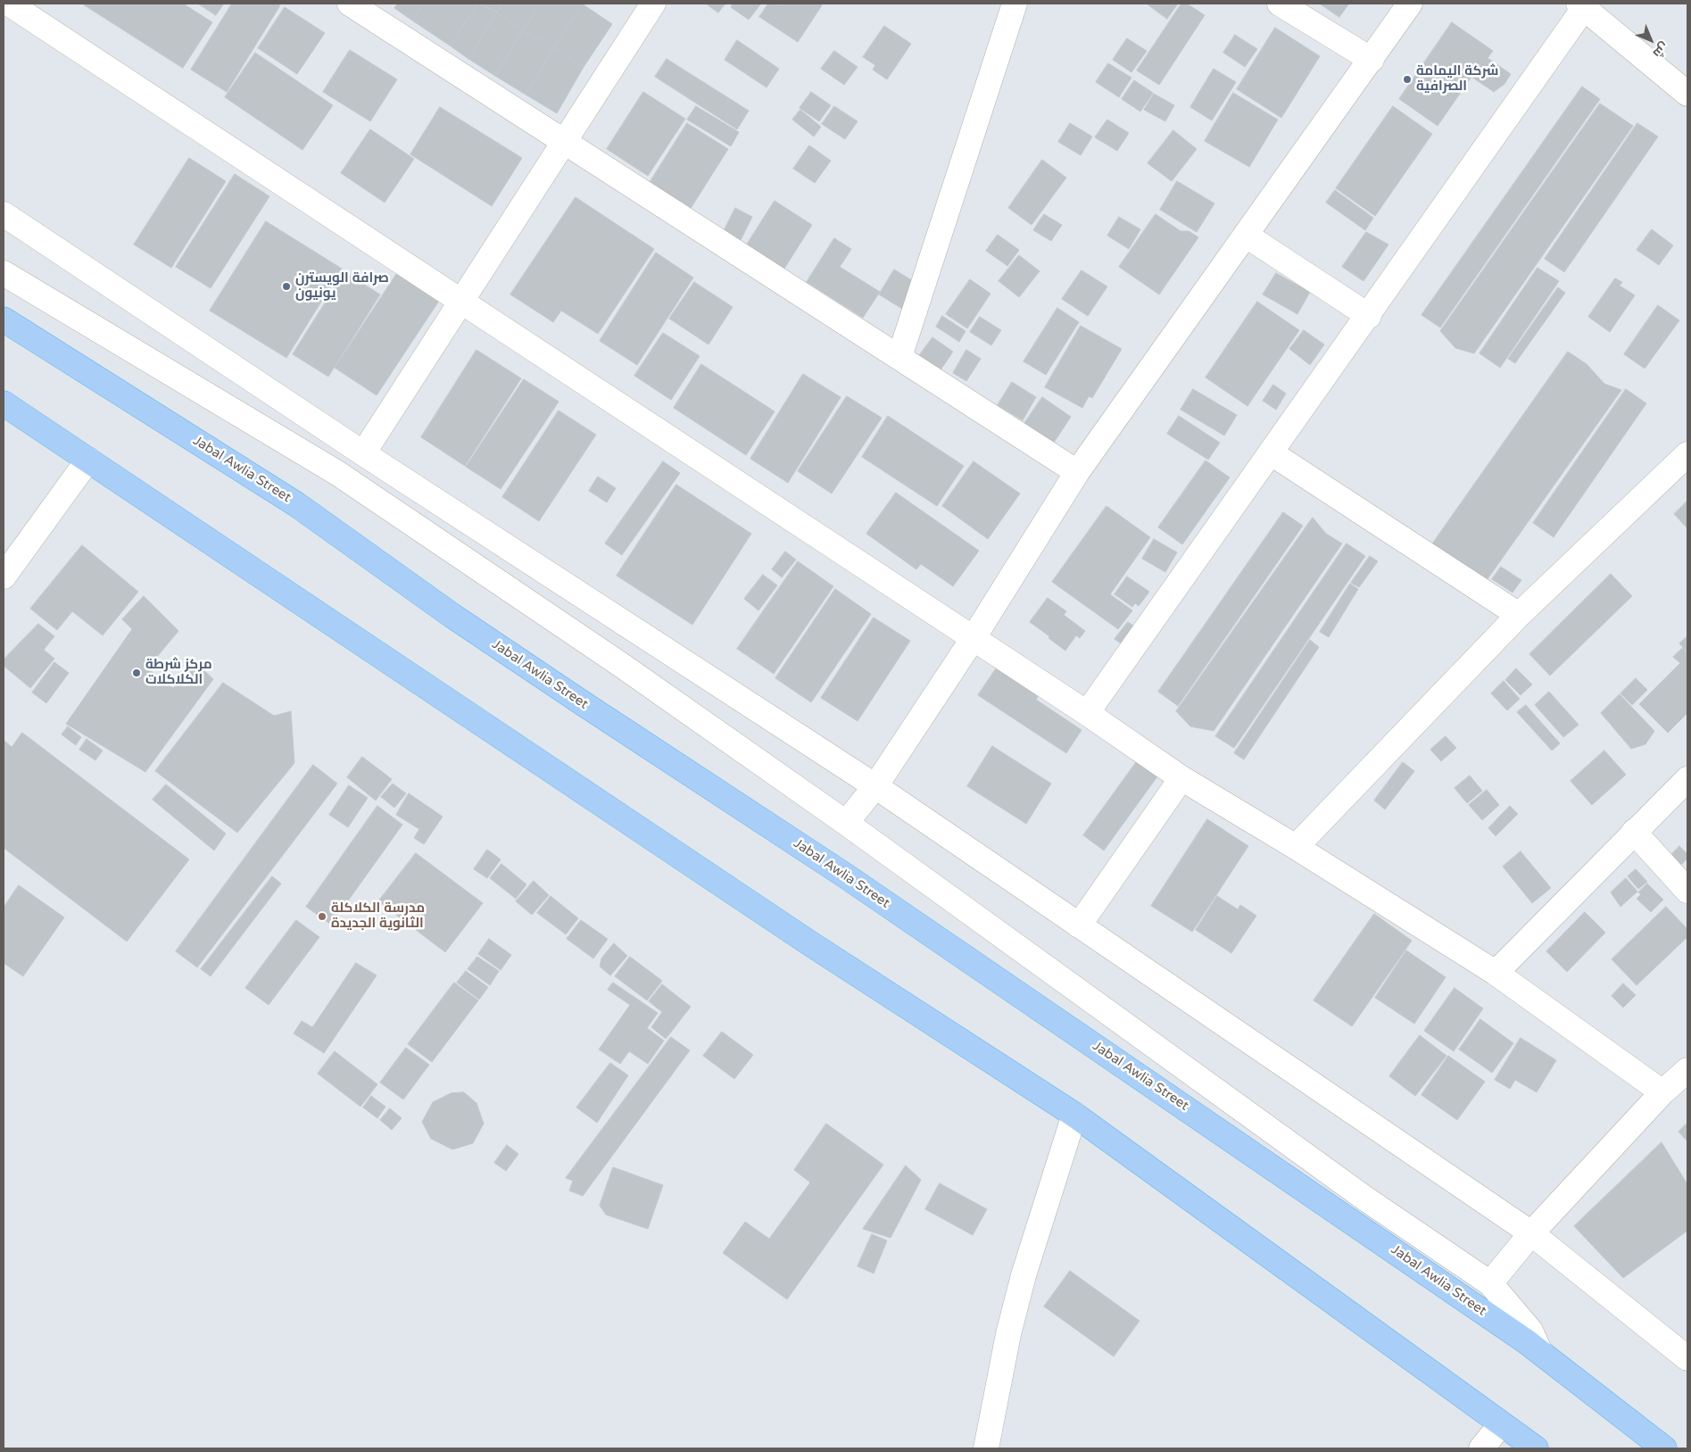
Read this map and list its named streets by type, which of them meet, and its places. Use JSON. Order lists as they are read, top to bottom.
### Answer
{
  "streets": {
    "main road": ["Jabal Awlia Street"]
  },
  "places": [
    "شركة اليمامة الصرافية",
    "صرافة الويسترن يونيون",
    "مركز شرطة الكلاكلات",
    "مدرسة الكلاكلة الثانوية الجديدة"
  ],
  "north": "bottom right"
}
